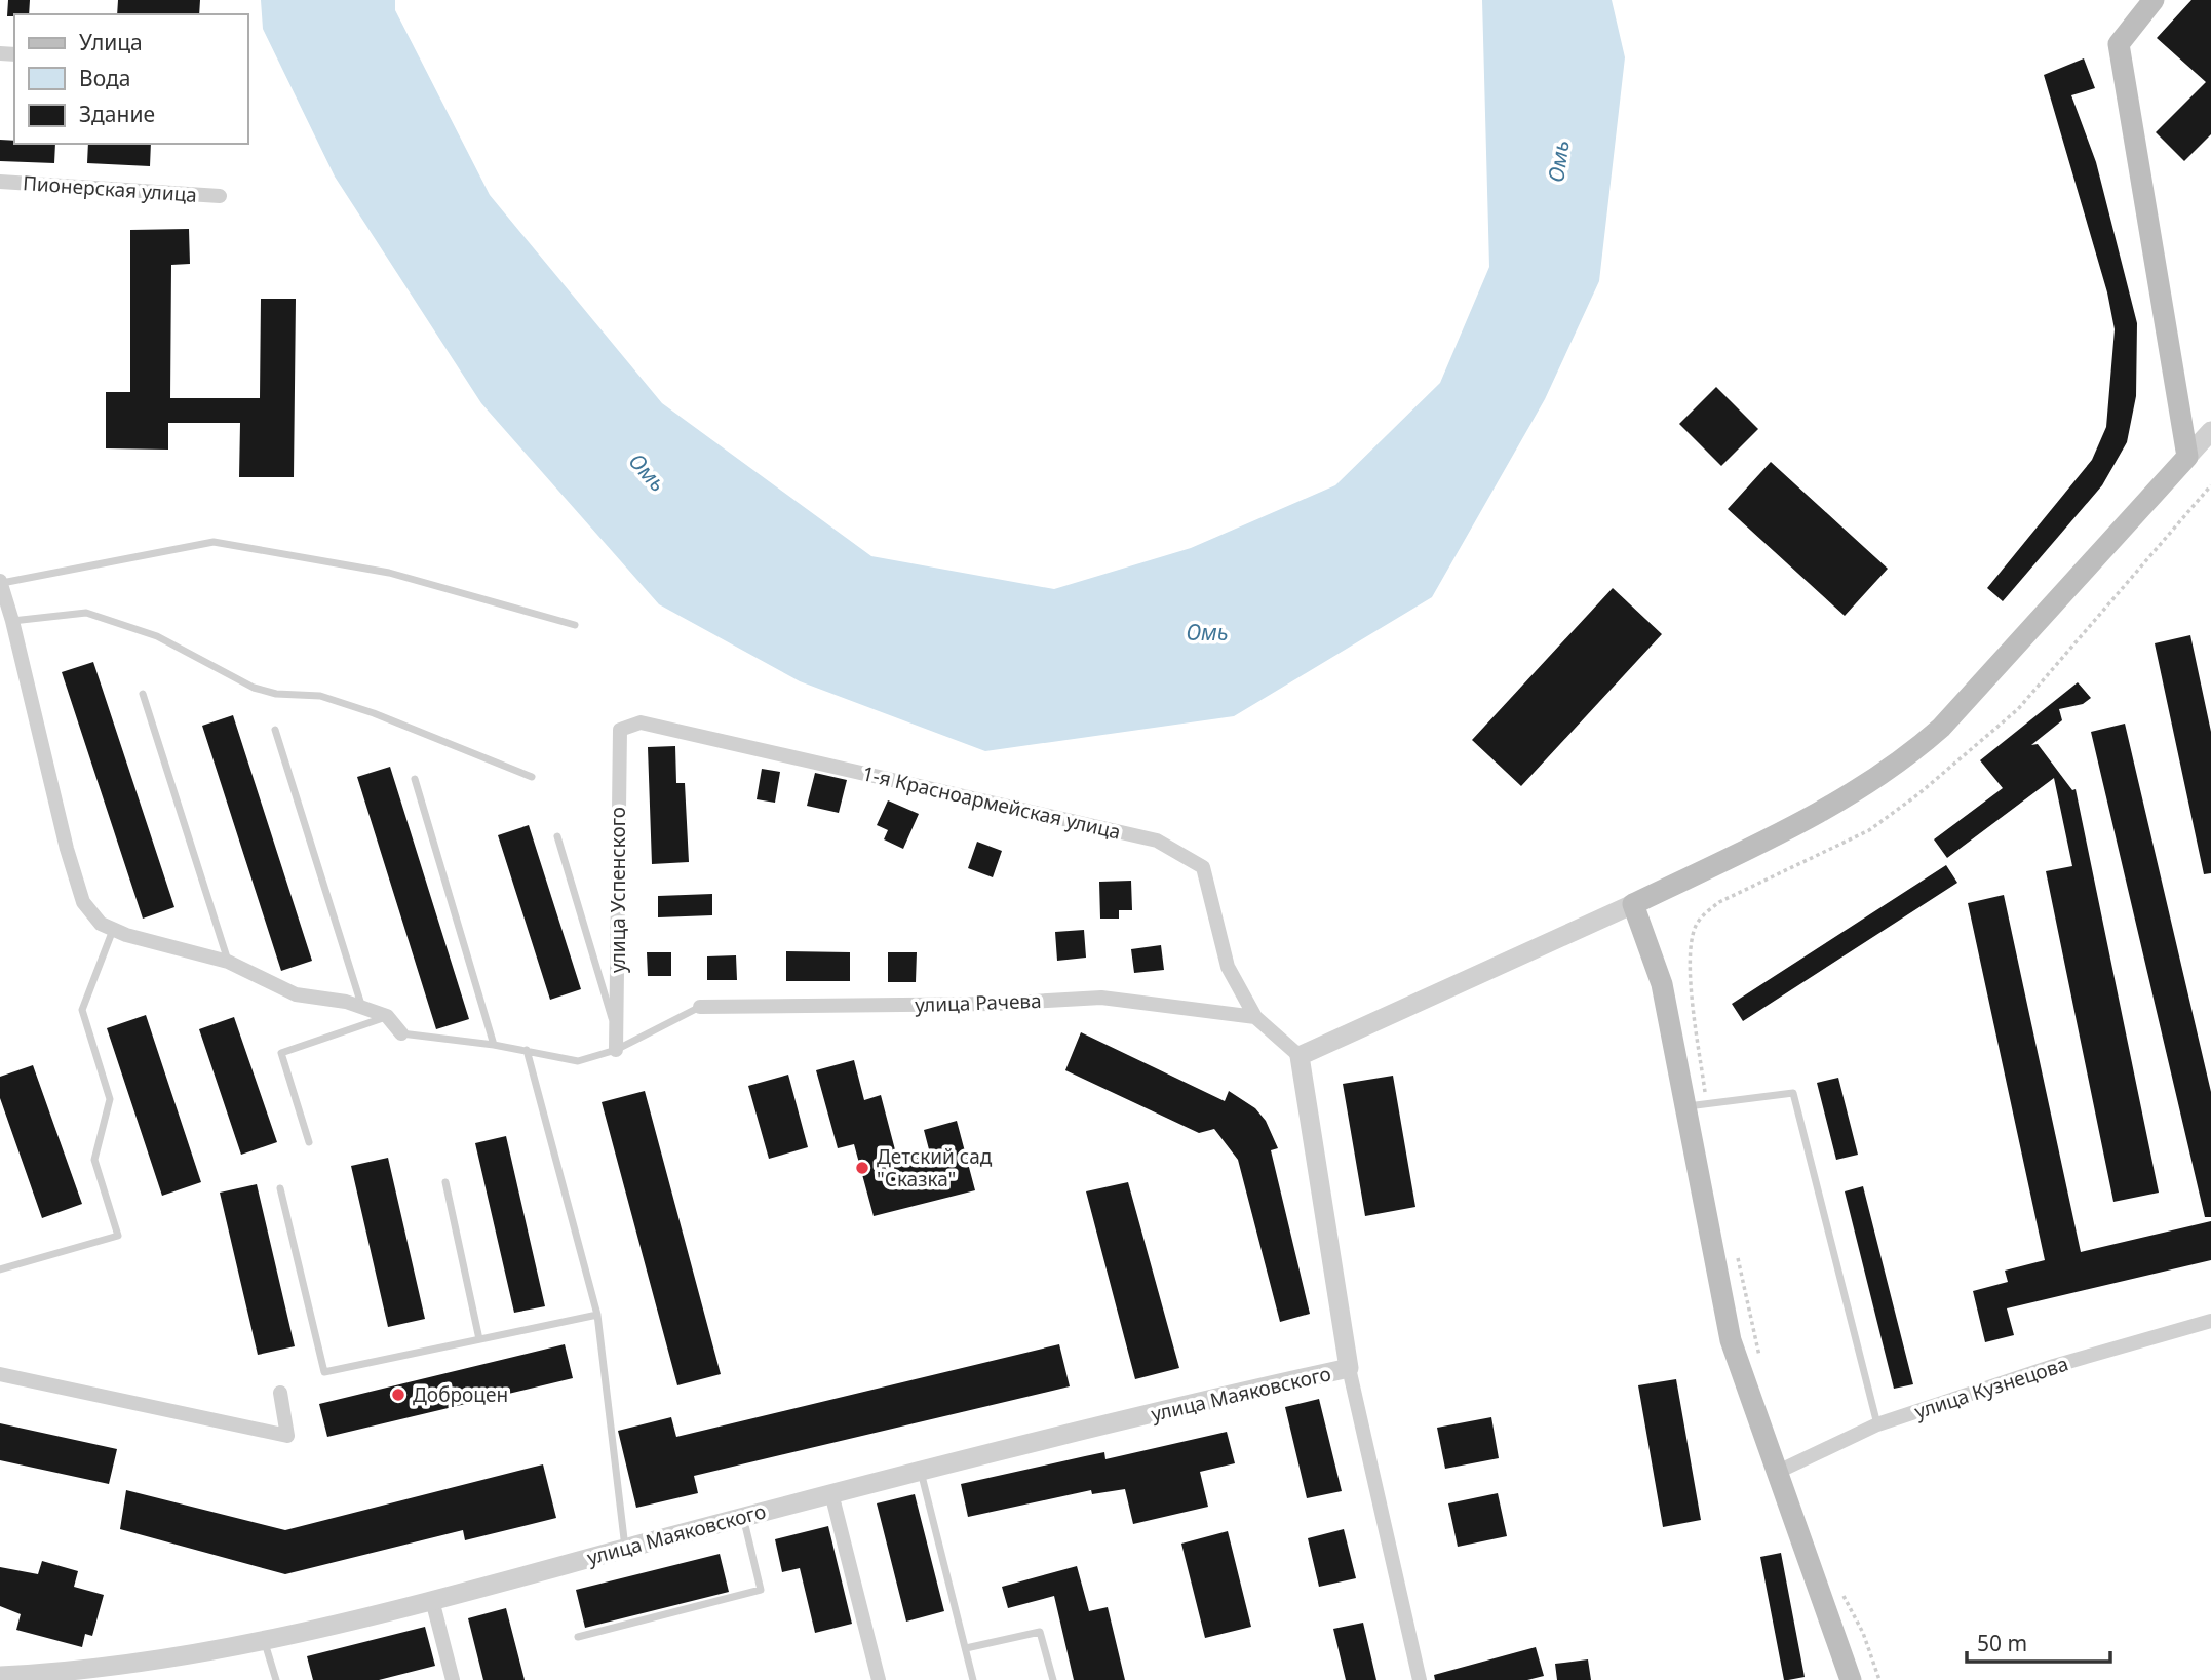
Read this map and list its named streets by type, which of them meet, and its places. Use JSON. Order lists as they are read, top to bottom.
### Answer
{
  "streets": {
    "street": [
      "Пионерская улица",
      "1-я Красноармейская улица",
      "улица Успенского",
      "улица Рачева",
      "улица Кузнецова",
      "улица Маяковского"
    ]
  },
  "crossings": [
    ["1-я Красноармейская улица", "улица Успенского"],
    ["1-я Красноармейская улица", "улица Рачева"]
  ],
  "water": ["Омь"],
  "places": ["Детский сад \"Сказка\"", "Доброцен"],
  "legend": ["Улица", "Вода", "Здание"],
  "scale_bar": "50 m"
}
